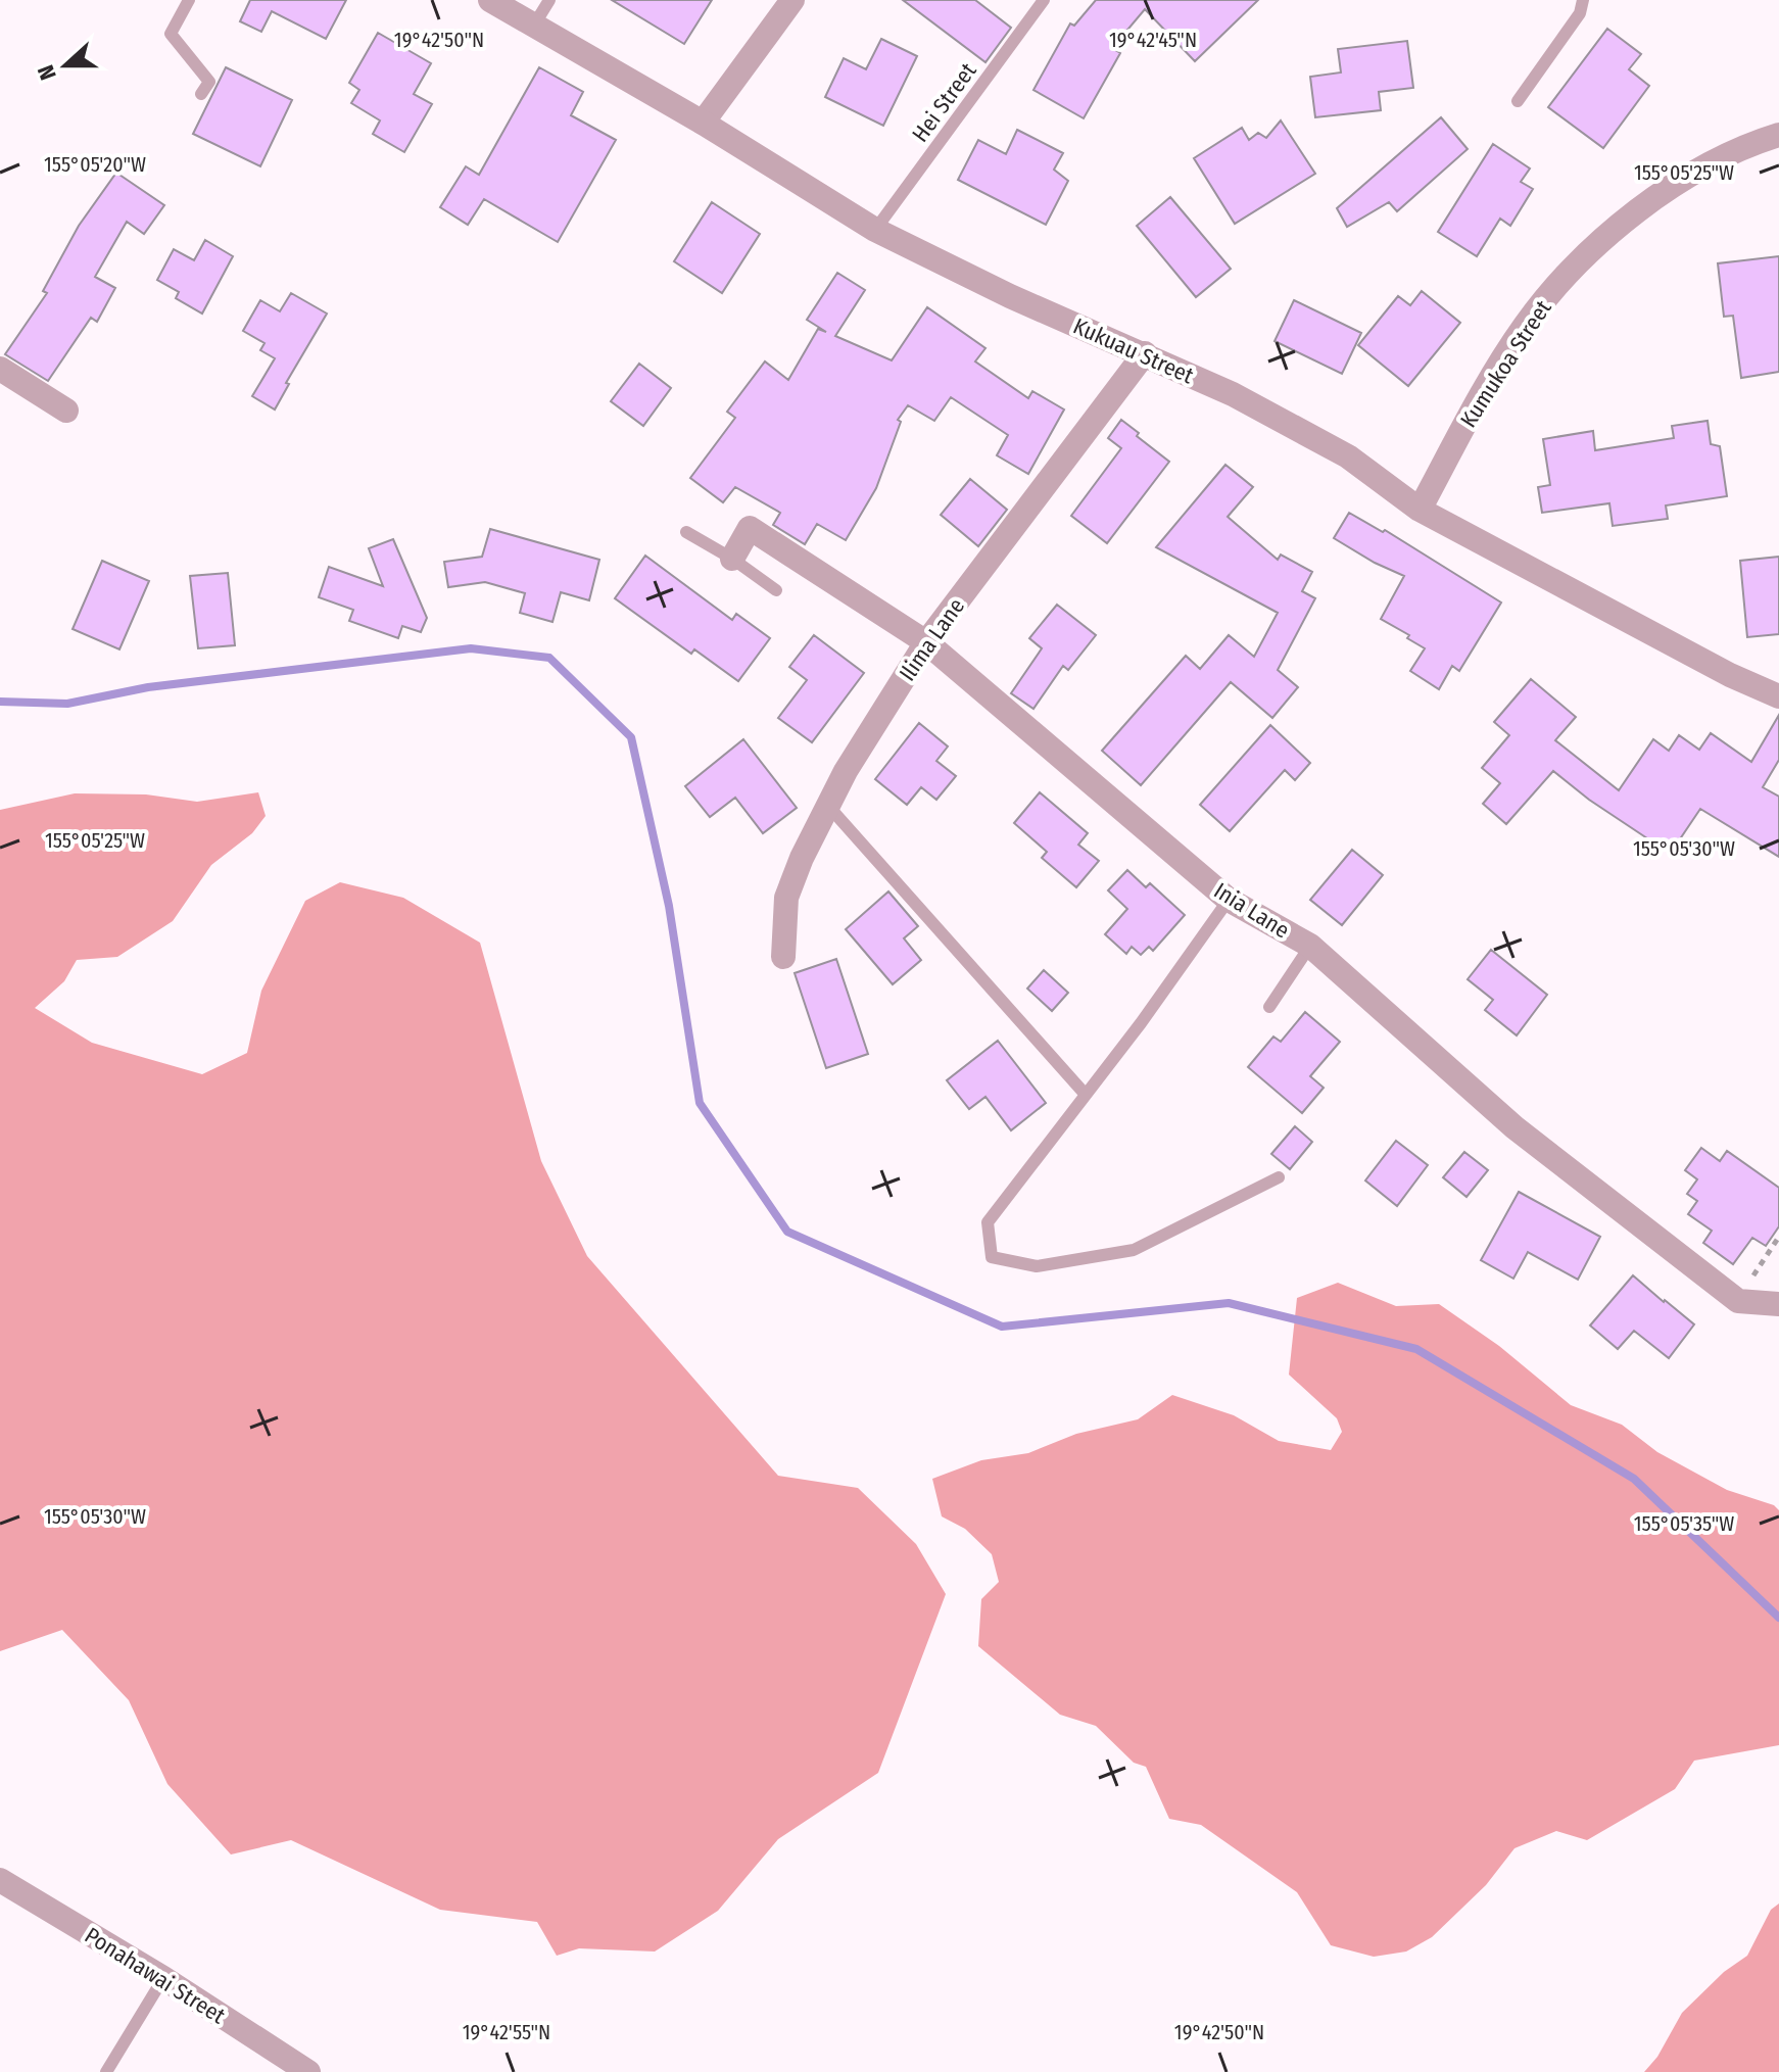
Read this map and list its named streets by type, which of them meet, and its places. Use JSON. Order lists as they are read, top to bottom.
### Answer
{
  "streets": {
    "street": [
      "Kukuau Street",
      "Kumukoa Street",
      "Ilima Lane",
      "Inia Lane",
      "Ponahawai Street"
    ],
    "lane": ["Hei Street"]
  },
  "crossings": [
    ["Hei Street", "Kukuau Street"],
    ["Kukuau Street", "Kumukoa Street"],
    ["Kukuau Street", "Ilima Lane"],
    ["Ilima Lane", "Inia Lane"]
  ],
  "north": "left",
  "coordinates": [
    "19°42'50\"N",
    "19°42'45\"N",
    "155°05'20\"W",
    "155°05'25\"W",
    "155°05'30\"W",
    "155°05'35\"W",
    "19°42'55\"N"
  ]
}
